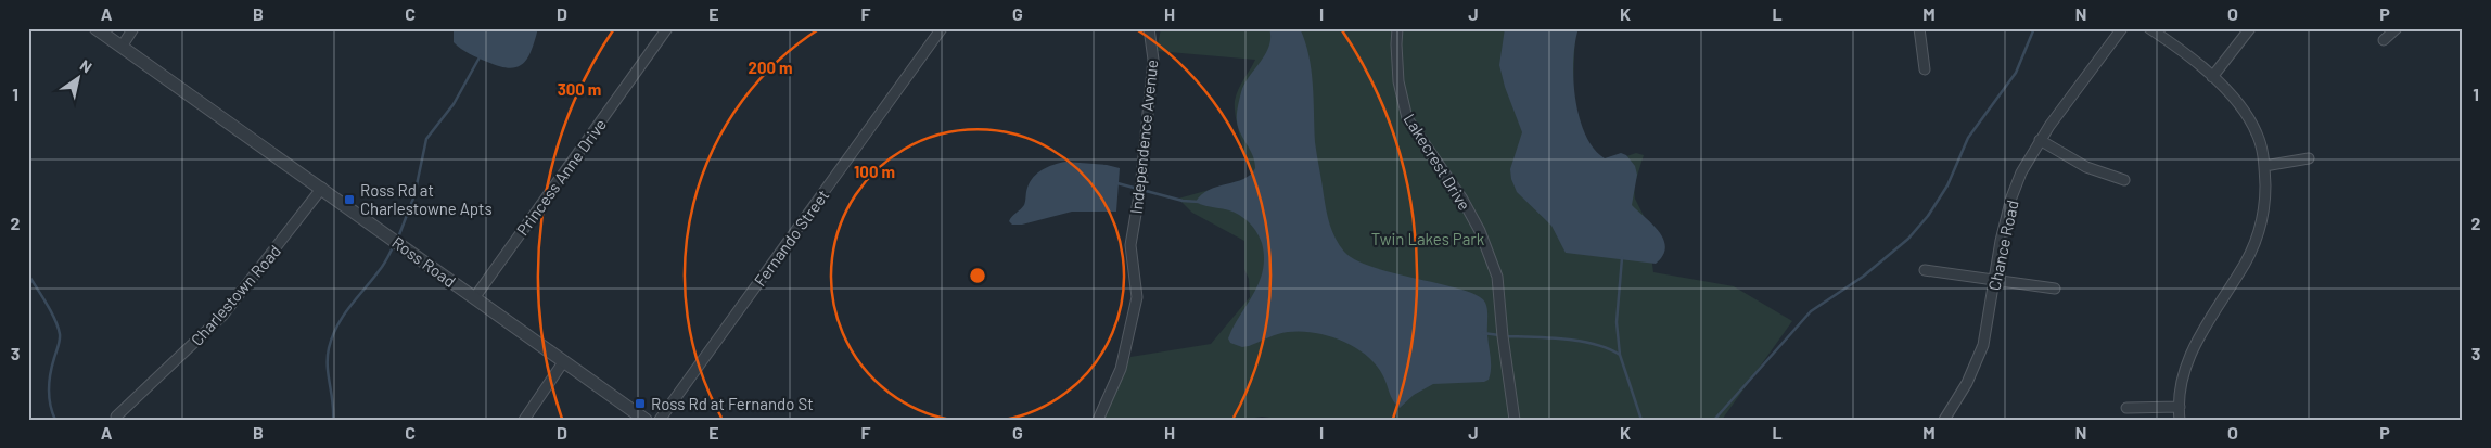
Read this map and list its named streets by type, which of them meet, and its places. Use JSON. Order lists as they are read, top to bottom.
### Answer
{
  "streets": {
    "street": [
      "Independence Avenue",
      "Lakecrest Drive",
      "Princess Anne Drive",
      "Fernando Street",
      "Chance Road",
      "Ross Road",
      "Charlestown Road"
    ]
  },
  "crossings": [
    ["Princess Anne Drive", "Ross Road"],
    ["Ross Road", "Charlestown Road"]
  ],
  "parks": ["Twin Lakes Park"],
  "places": {
    "transit": ["Ross Rd at Charlestowne Apts", "Ross Rd at Fernando St"]
  },
  "north": "top right",
  "grid": {
    "columns": [
      "A",
      "B",
      "C",
      "D",
      "E",
      "F",
      "G",
      "H",
      "I",
      "J",
      "K",
      "L",
      "M",
      "N",
      "O",
      "P"
    ],
    "rows": ["1", "2", "3"]
  },
  "rings": ["200 m", "300 m", "100 m"]
}
